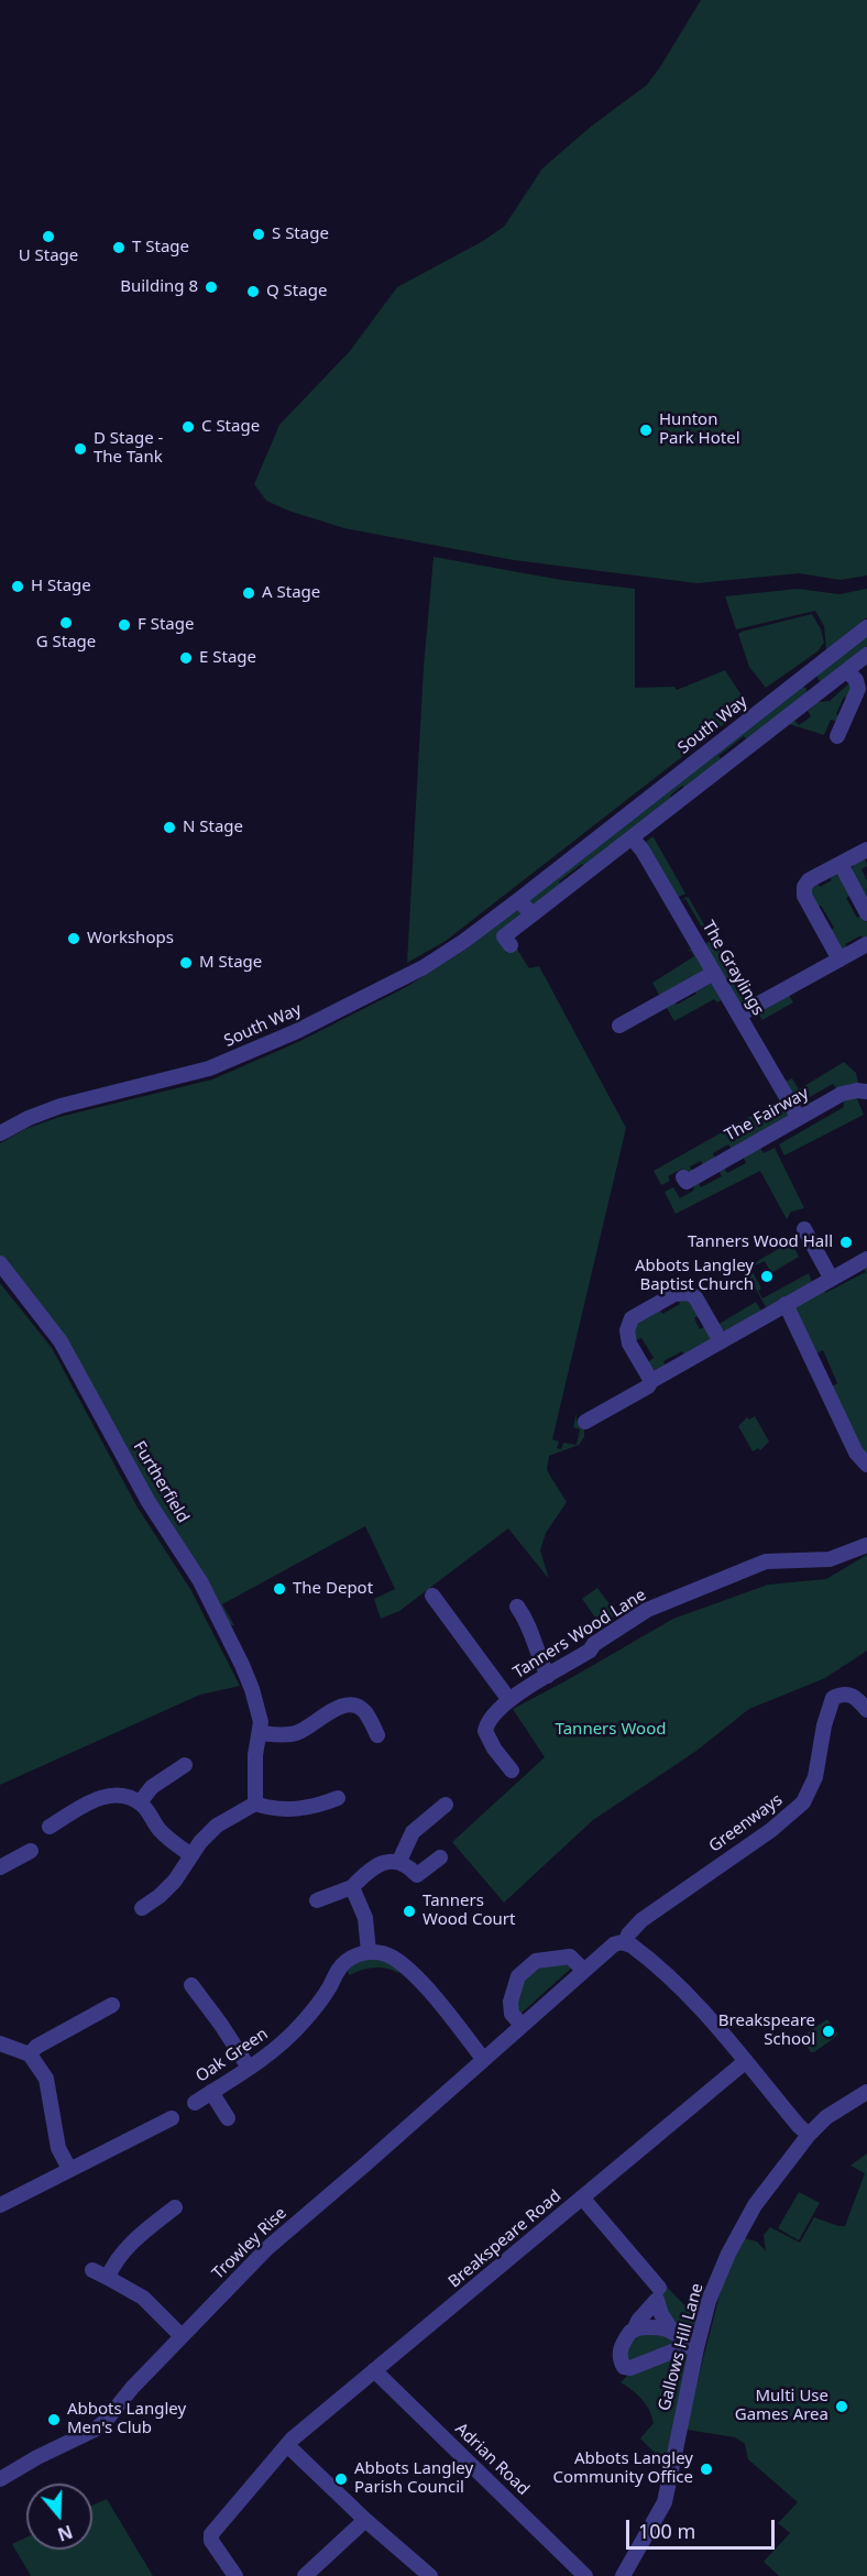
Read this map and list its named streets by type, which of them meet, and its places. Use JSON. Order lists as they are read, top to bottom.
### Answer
{
  "streets": {
    "street": [
      "South Way",
      "The Graylings",
      "The Fairway",
      "Furtherfield",
      "Tanners Wood Lane",
      "Greenways",
      "Oak Green",
      "Breakspeare Road",
      "Trowley Rise",
      "Gallows Hill Lane",
      "Adrian Road"
    ]
  },
  "crossings": [
    ["The Graylings", "The Fairway"],
    ["Greenways", "Trowley Rise"],
    ["Breakspeare Road", "Adrian Road"]
  ],
  "parks": ["Tanners Wood"],
  "places": [
    "S Stage",
    "U Stage",
    "T Stage",
    "Building 8",
    "Q Stage",
    "C Stage",
    "Hunton Park Hotel",
    "D Stage - The Tank",
    "H Stage",
    "A Stage",
    "G Stage",
    "F Stage",
    "E Stage",
    "N Stage",
    "Workshops",
    "M Stage",
    "Tanners Wood Hall",
    "Abbots Langley Baptist Church",
    "The Depot",
    "Tanners Wood Court",
    "Breakspeare School",
    "Multi Use Games Area",
    "Abbots Langley Men's Club",
    "Abbots Langley Community Office",
    "Abbots Langley Parish Council"
  ],
  "scale_bar": "100 m",
  "north": "bottom"
}
